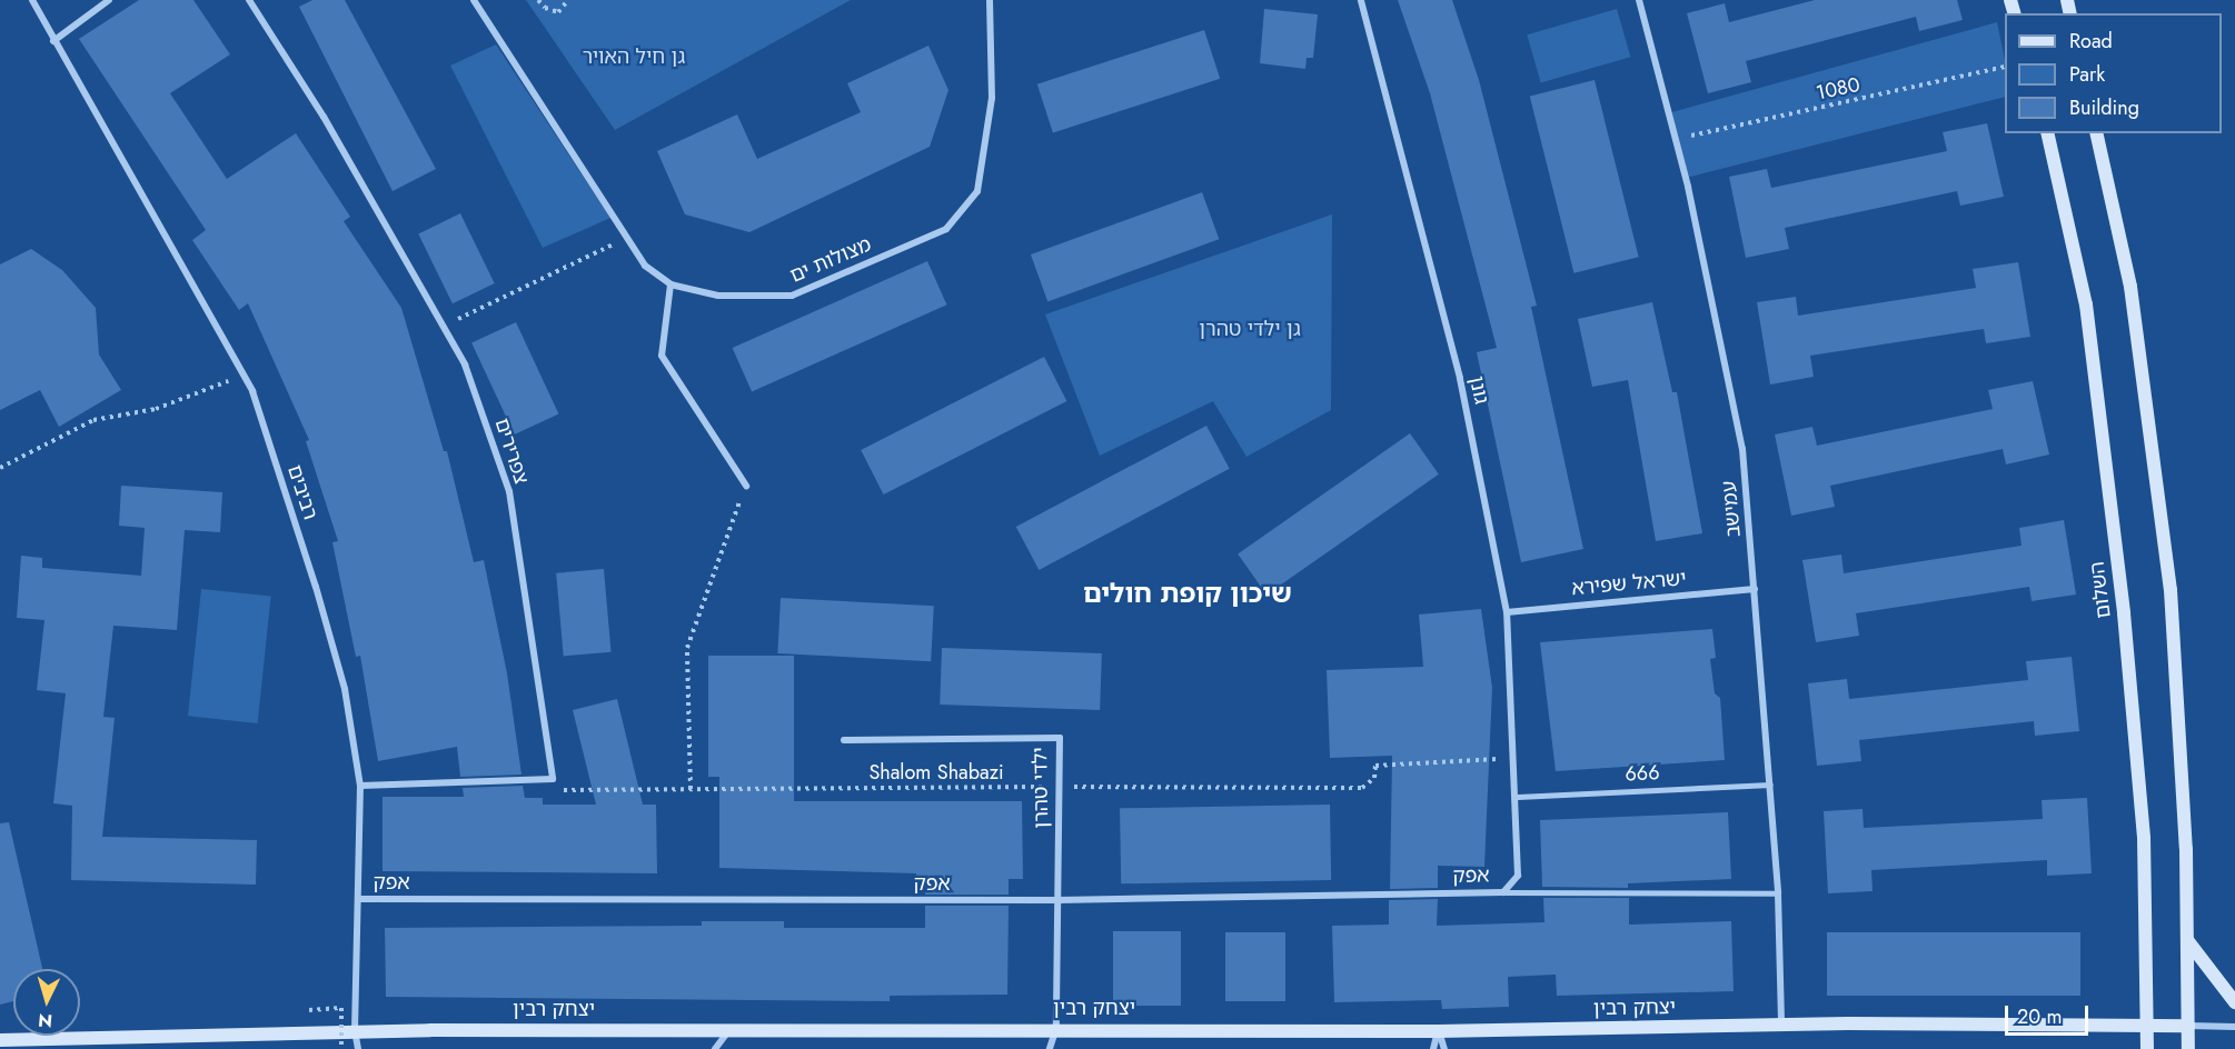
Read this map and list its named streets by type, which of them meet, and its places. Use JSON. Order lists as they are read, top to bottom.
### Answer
{
  "streets": {
    "main road": ["השלום", "יצחק רבין"],
    "street": [
      "מצולות ים",
      "גונן",
      "צפרירים",
      "רביבים",
      "עמישב",
      "ישראל שפירא",
      "666",
      "ילדי טהרן",
      "אפק"
    ],
    "path": ["1080", "Shalom Shabazi"]
  },
  "crossings": [
    ["1080", "עמישב"],
    ["גונן", "ישראל שפירא"],
    ["גונן", "666"],
    ["גונן", "אפק"],
    ["צפרירים", "Shalom Shabazi"],
    ["רביבים", "אפק"],
    ["רביבים", "יצחק רבין"],
    ["עמישב", "ישראל שפירא"],
    ["עמישב", "666"],
    ["עמישב", "אפק"],
    ["עמישב", "יצחק רבין"],
    ["השלום", "יצחק רבין"],
    ["Shalom Shabazi", "ילדי טהרן"],
    ["666", "אפק"],
    ["ילדי טהרן", "אפק"],
    ["ילדי טהרן", "יצחק רבין"]
  ],
  "districts": ["שיכון קופת חולים"],
  "parks": ["גן חיל האויר", "גן ילדי טהרן"],
  "legend": ["Road", "Park", "Building"],
  "scale_bar": "20 m",
  "north": "bottom"
}
